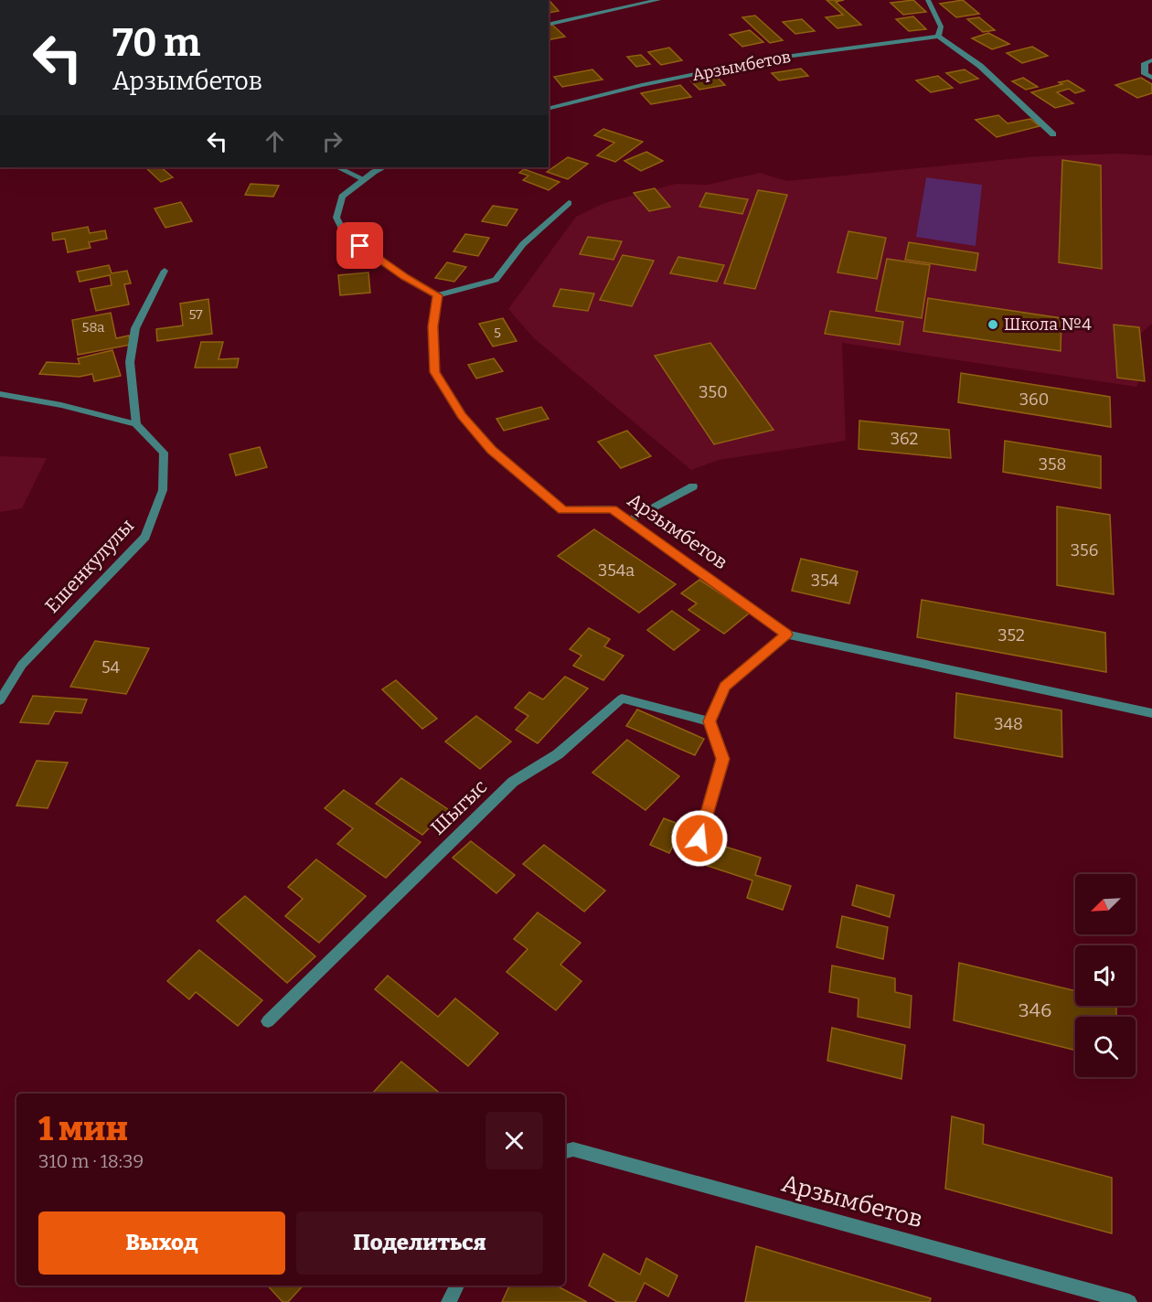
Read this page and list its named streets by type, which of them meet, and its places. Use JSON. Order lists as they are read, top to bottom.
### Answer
{
  "streets": {
    "street": ["Арзымбетов", "Ешенкулулы", "Шыгыс"]
  },
  "places": ["Школа №4"],
  "house_numbers": [
    "57",
    "58а",
    "5",
    "350",
    "360",
    "362",
    "358",
    "356",
    "354а",
    "354",
    "352",
    "54",
    "348",
    "346"
  ],
  "north": "bottom left",
  "page": {
    "turn": ["70 m", "Арзымбетов"],
    "heading": ["1 мин", "310 m · 18:39"],
    "buttons": ["Выход", "Поделиться"]
  }
}
